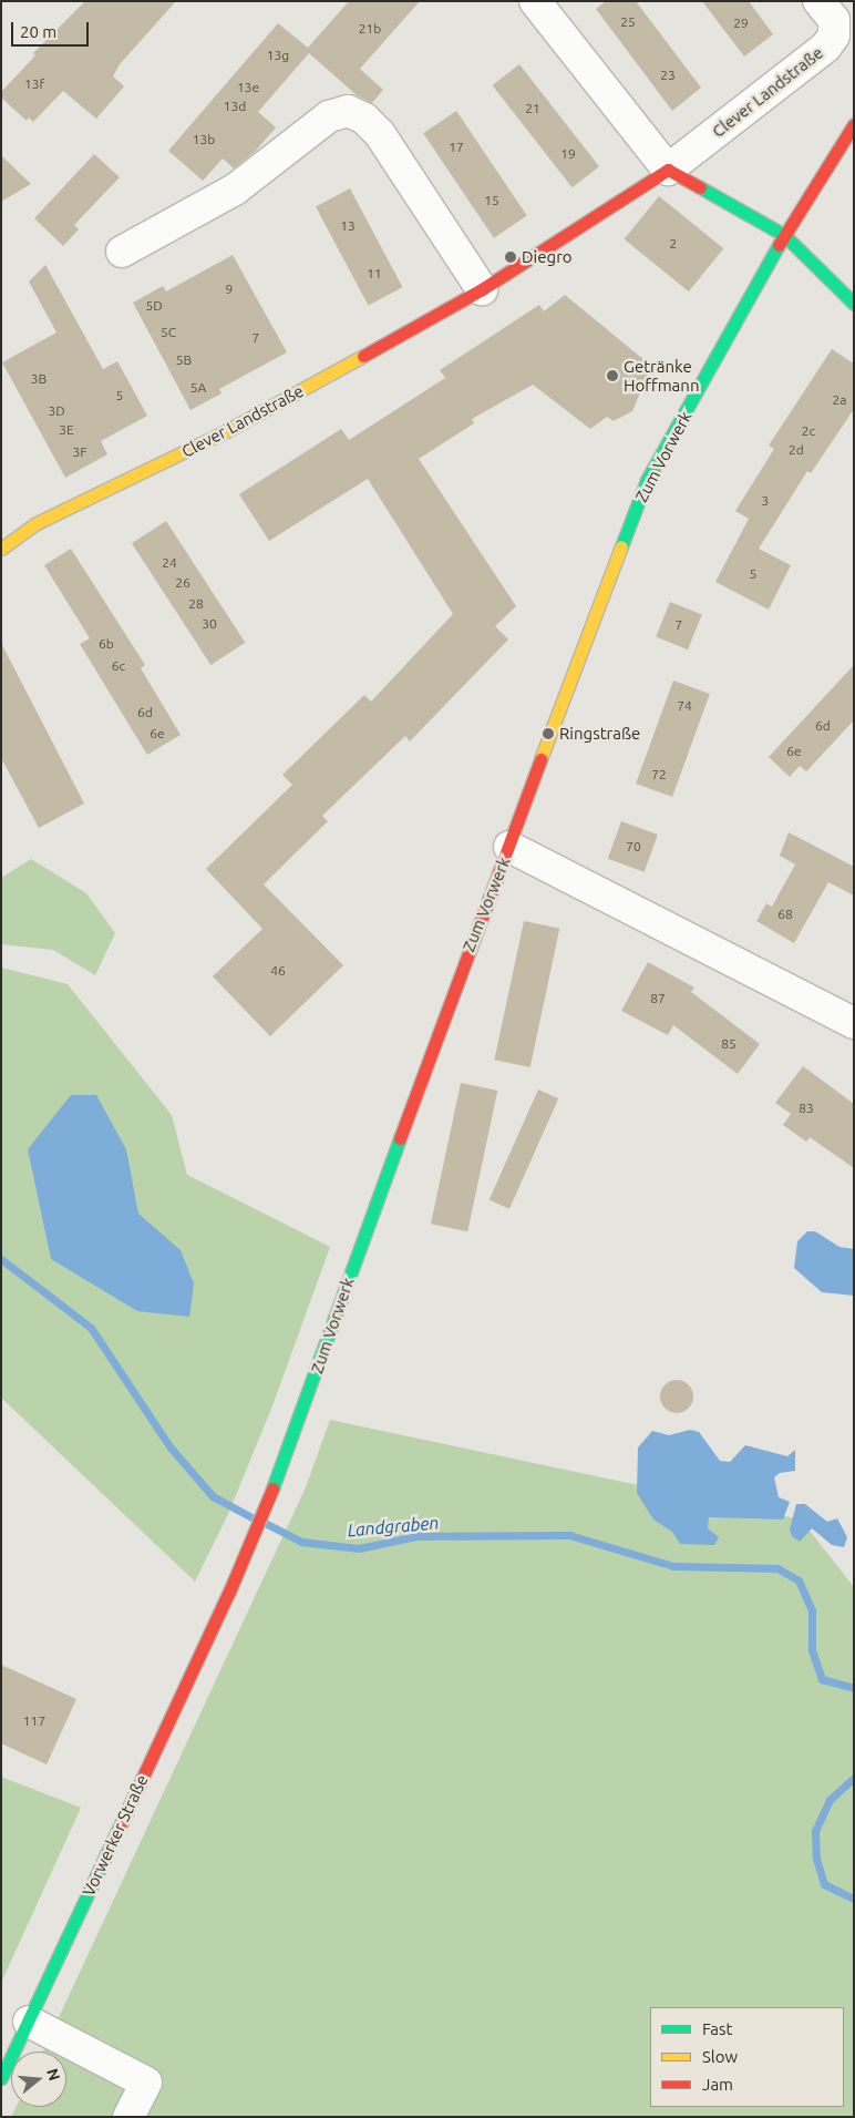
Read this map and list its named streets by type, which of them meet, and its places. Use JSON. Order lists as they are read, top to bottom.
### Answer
{
  "streets": {
    "street": ["Clever Landstraße", "Zum Vorwerk", "Vorwerker Straße"]
  },
  "crossings": [
    ["Zum Vorwerk", "Vorwerker Straße"]
  ],
  "water": ["Landgraben"],
  "places": ["Diegro", "Getränke Hoffmann", "Ringstraße"],
  "house_numbers": [
    "25",
    "29",
    "21b",
    "13g",
    "23",
    "13f",
    "13e",
    "13d",
    "21",
    "13b",
    "17",
    "19",
    "15",
    "13",
    "2",
    "11",
    "9",
    "5D",
    "5C",
    "7",
    "5B",
    "3B",
    "5A",
    "5",
    "2a",
    "3D",
    "3E",
    "2c",
    "2d",
    "3F",
    "3",
    "24",
    "5",
    "26",
    "28",
    "30",
    "7",
    "6b",
    "6c",
    "74",
    "6d",
    "6d",
    "6e",
    "6e",
    "72",
    "70",
    "68",
    "46",
    "87",
    "85",
    "83",
    "117"
  ],
  "legend": ["Fast", "Slow", "Jam"],
  "scale_bar": "20 m",
  "north": "right"
}
